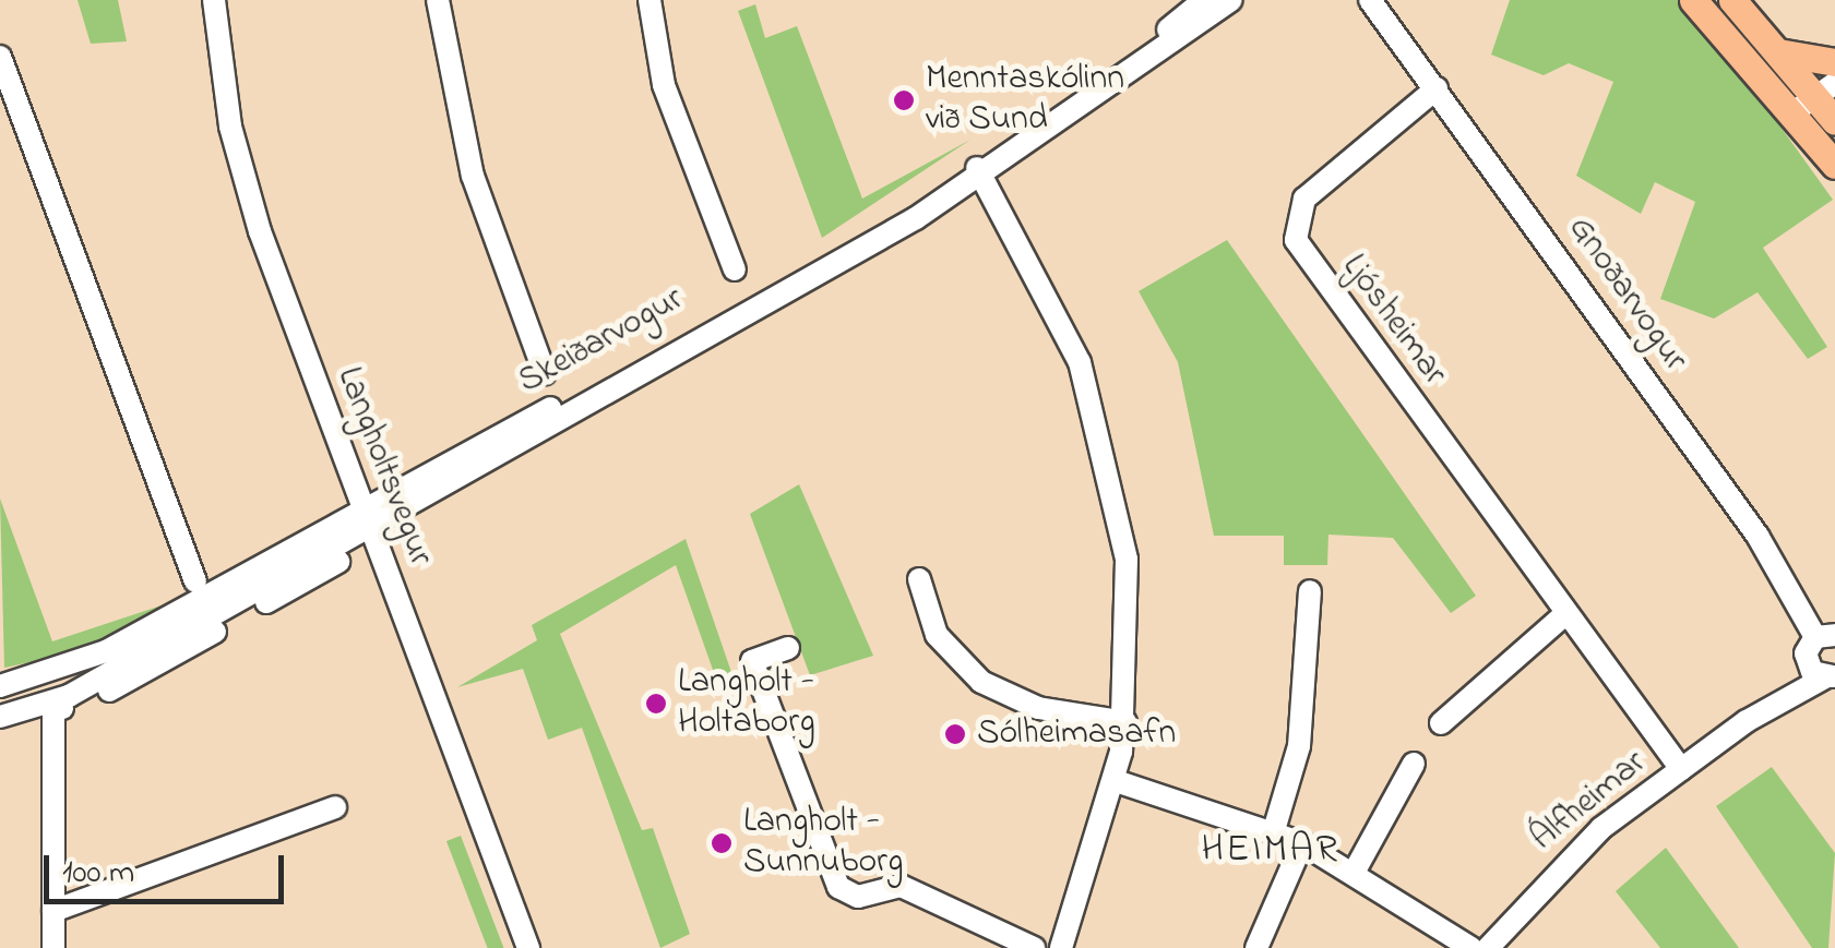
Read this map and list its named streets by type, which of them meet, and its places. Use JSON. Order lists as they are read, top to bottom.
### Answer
{
  "streets": {
    "street": [
      "Gnoðarvogur",
      "Ljósheimar",
      "Skeiðarvogur",
      "Langholtsvegur",
      "Álfheimar"
    ]
  },
  "crossings": [
    ["Gnoðarvogur", "Ljósheimar"],
    ["Ljósheimar", "Álfheimar"],
    ["Skeiðarvogur", "Langholtsvegur"]
  ],
  "districts": ["HEIMAR"],
  "places": [
    "Menntaskólinn við Sund",
    "Langholt - Holtaborg",
    "Sólheimasafn",
    "Langholt - Sunnuborg"
  ],
  "scale_bar": "100 m"
}
